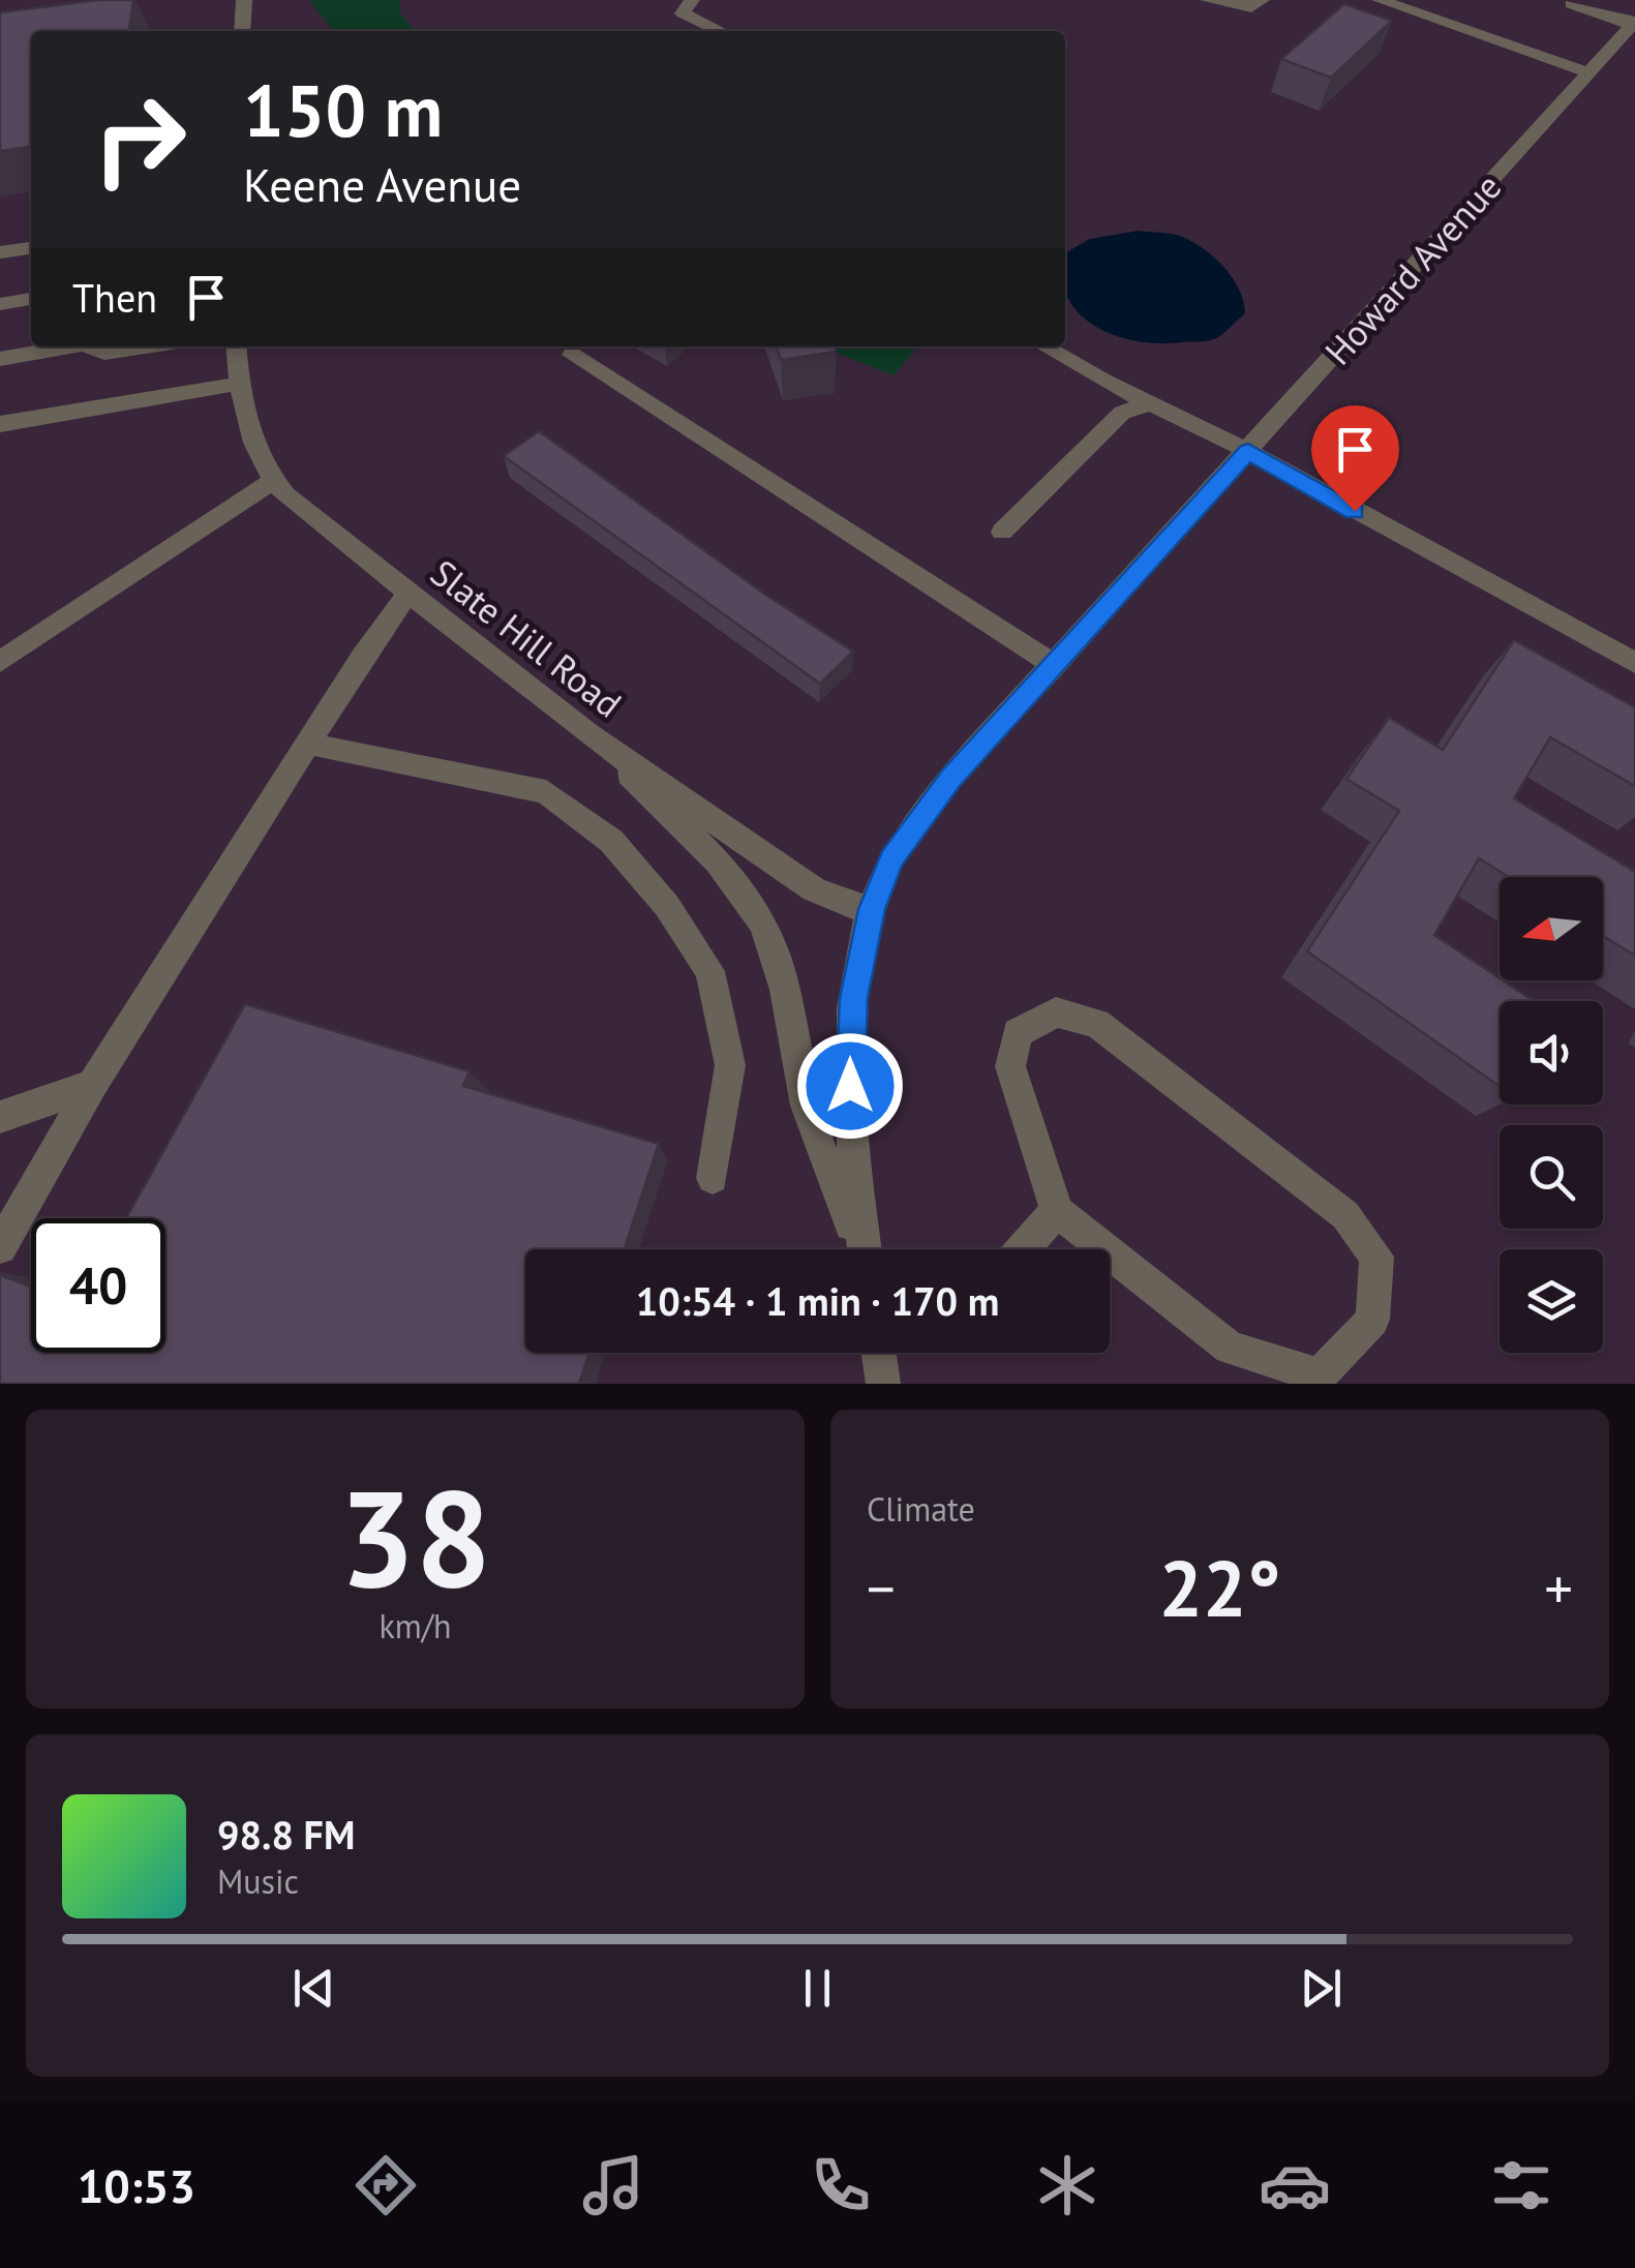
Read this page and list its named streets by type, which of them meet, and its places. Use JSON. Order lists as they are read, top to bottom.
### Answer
{
  "streets": {
    "street": ["Howard Avenue", "Slate Hill Road"]
  },
  "crossings": [
    ["Howard Avenue", "Slate Hill Road"]
  ],
  "north": "left",
  "page": {
    "turn": ["150 m", "Keene Avenue"],
    "then": "Then",
    "limit": "40",
    "trip": "10:54 · 1 min · 170 m",
    "tile": [
      ["38", "km/h"],
      "Climate"
    ],
    "heat": ["−", "22°", "+"],
    "song": ["98.8 FM", "Music"],
    "tabs": "10:53"
  }
}
